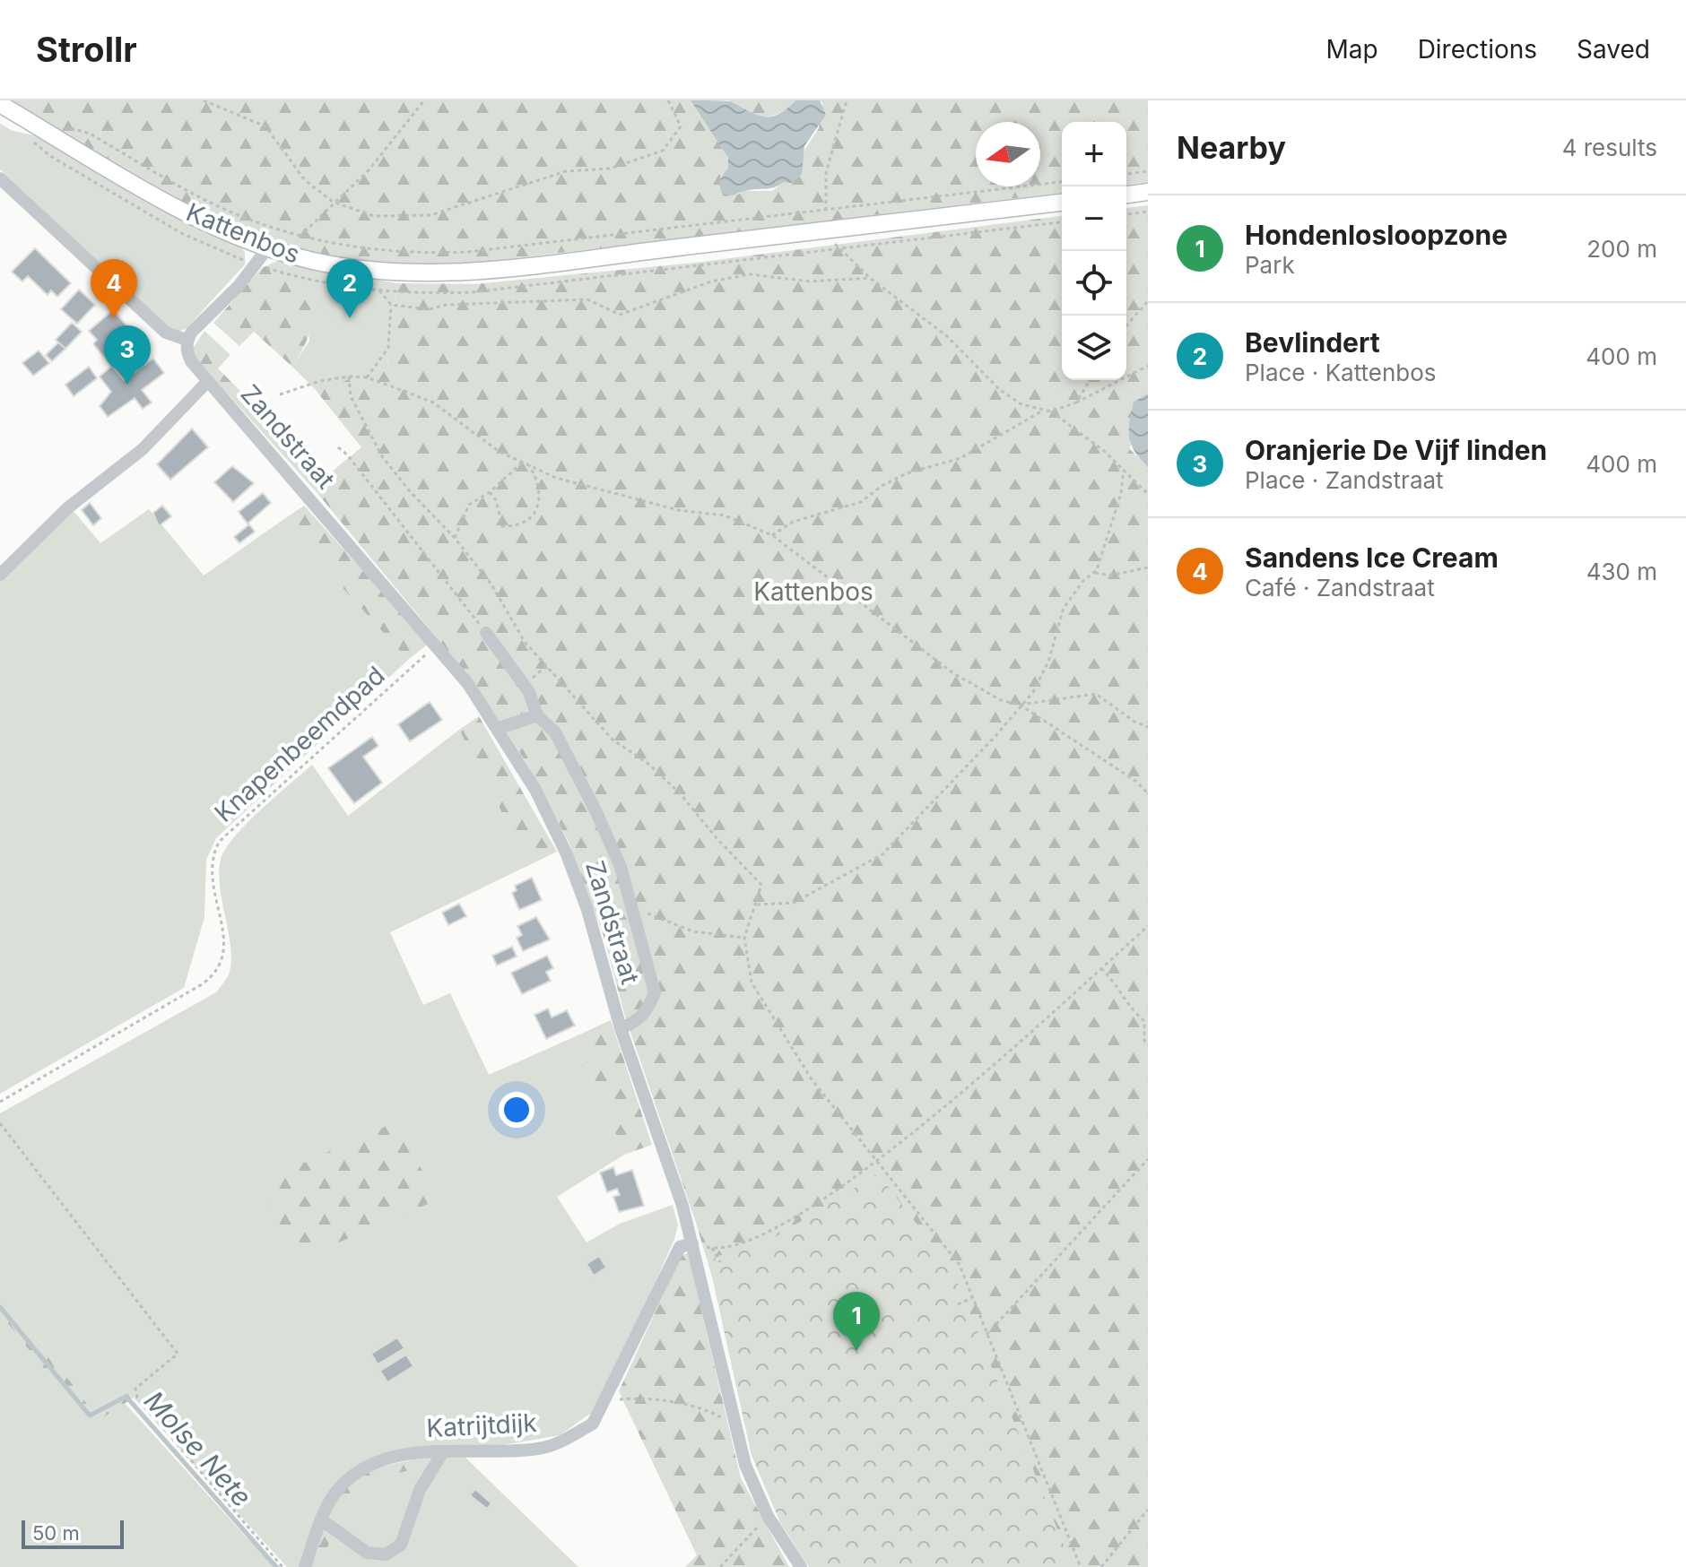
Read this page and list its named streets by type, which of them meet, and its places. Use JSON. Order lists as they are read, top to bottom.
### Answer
{
  "streets": {
    "main road": ["Kattenbos"],
    "street": ["Zandstraat", "Katrijtdijk"],
    "path": ["Knapenbeemdpad"]
  },
  "crossings": [
    ["Zandstraat", "Knapenbeemdpad"],
    ["Zandstraat", "Katrijtdijk"]
  ],
  "water": ["Molse Nete"],
  "parks": ["Kattenbos"],
  "scale_bar": "50 m",
  "north": "left",
  "page": {
    "header": "Strollr",
    "nav": ["Map", "Directions", "Saved"],
    "heading": ["Nearby", "4 results"],
    "map_buttons": ["+", "−"],
    "list": [
      {
        "mark": "1",
        "name": "Hondenlosloopzone",
        "note": "Park",
        "value": "200 m"
      },
      {
        "mark": "2",
        "name": "Bevlindert",
        "note": "Place · Kattenbos",
        "value": "400 m"
      },
      {
        "mark": "3",
        "name": "Oranjerie De Vijf linden",
        "note": "Place · Zandstraat",
        "value": "400 m"
      },
      {
        "mark": "4",
        "name": "Sandens Ice Cream",
        "note": "Café · Zandstraat",
        "value": "430 m"
      }
    ],
    "pins": [
      "2",
      "4",
      "3",
      "1"
    ],
    "scale": "50 m"
  }
}
